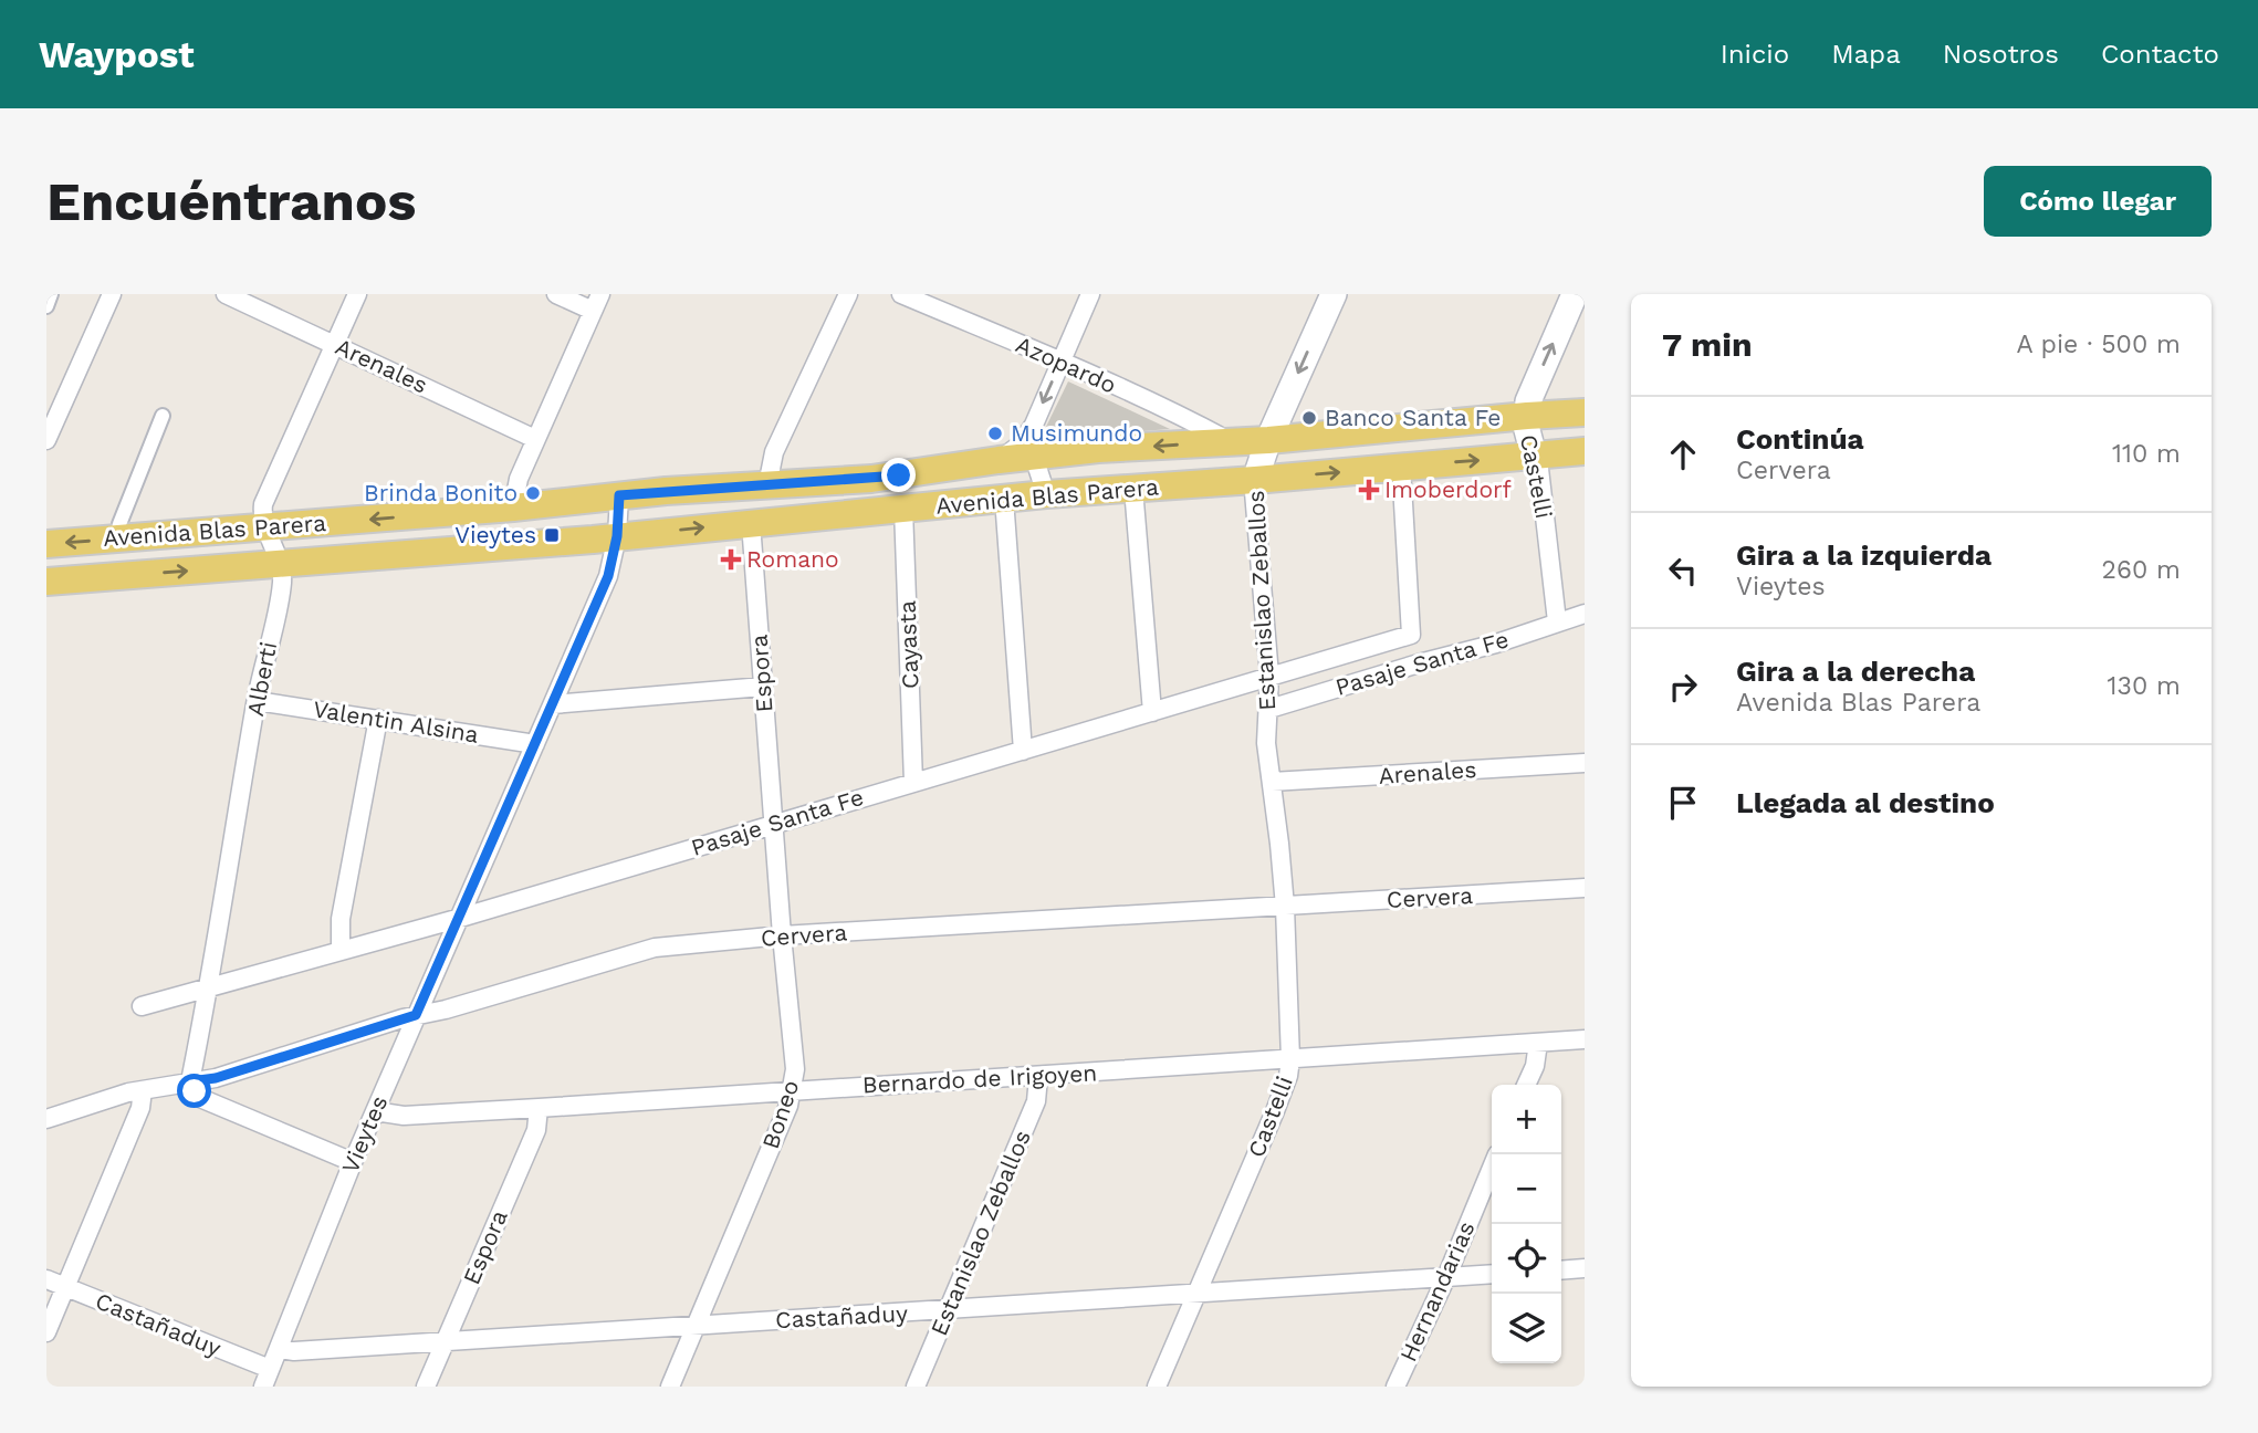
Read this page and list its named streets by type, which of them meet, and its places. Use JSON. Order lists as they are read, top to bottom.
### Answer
{
  "streets": {
    "main road": ["Castelli", "Avenida Blas Parera", "Estanislao Zeballos"],
    "street": [
      "Azopardo",
      "Arenales",
      "Cayasta",
      "Pasaje Santa Fe",
      "Espora",
      "Alberti",
      "Valentin Alsina",
      "Cervera",
      "Bernardo de Irigoyen",
      "Boneo",
      "Vieytes",
      "Hernandarias",
      "Castañaduy"
    ]
  },
  "crossings": [
    ["Azopardo", "Avenida Blas Parera"],
    ["Arenales", "Castelli"],
    ["Arenales", "Estanislao Zeballos"],
    ["Arenales", "Alberti"],
    ["Castelli", "Avenida Blas Parera"],
    ["Castelli", "Estanislao Zeballos"],
    ["Castelli", "Pasaje Santa Fe"],
    ["Castelli", "Cervera"],
    ["Castelli", "Bernardo de Irigoyen"],
    ["Castelli", "Castañaduy"],
    ["Avenida Blas Parera", "Estanislao Zeballos"],
    ["Avenida Blas Parera", "Cayasta"],
    ["Avenida Blas Parera", "Pasaje Santa Fe"],
    ["Avenida Blas Parera", "Espora"],
    ["Avenida Blas Parera", "Alberti"],
    ["Avenida Blas Parera", "Vieytes"],
    ["Estanislao Zeballos", "Pasaje Santa Fe"],
    ["Estanislao Zeballos", "Bernardo de Irigoyen"],
    ["Estanislao Zeballos", "Castañaduy"],
    ["Cayasta", "Pasaje Santa Fe"],
    ["Pasaje Santa Fe", "Espora"],
    ["Pasaje Santa Fe", "Alberti"],
    ["Pasaje Santa Fe", "Boneo"],
    ["Pasaje Santa Fe", "Vieytes"],
    ["Espora", "Bernardo de Irigoyen"],
    ["Espora", "Boneo"],
    ["Espora", "Castañaduy"],
    ["Alberti", "Valentin Alsina"],
    ["Alberti", "Cervera"],
    ["Valentin Alsina", "Vieytes"],
    ["Cervera", "Boneo"],
    ["Cervera", "Vieytes"],
    ["Bernardo de Irigoyen", "Boneo"],
    ["Bernardo de Irigoyen", "Vieytes"],
    ["Boneo", "Castañaduy"],
    ["Vieytes", "Castañaduy"],
    ["Hernandarias", "Castañaduy"]
  ],
  "places": {
    "other": ["Banco Santa Fe", "Musimundo", "Brinda Bonito"],
    "health": ["Imoberdorf", "Romano"],
    "transit": ["Vieytes"]
  },
  "page": {
    "header": "Waypost",
    "nav": [
      "Inicio",
      "Mapa",
      "Nosotros",
      "Contacto"
    ],
    "buttons": "Cómo llegar",
    "title": "Encuéntranos",
    "heading": ["7 min", "A pie · 500 m"],
    "list": [
      ["Continúa", "Cervera", "110 m"],
      ["Gira a la izquierda", "Vieytes", "260 m"],
      ["Gira a la derecha", "Avenida Blas Parera", "130 m"],
      "Llegada al destino"
    ],
    "map_buttons": ["+", "−"]
  }
}
